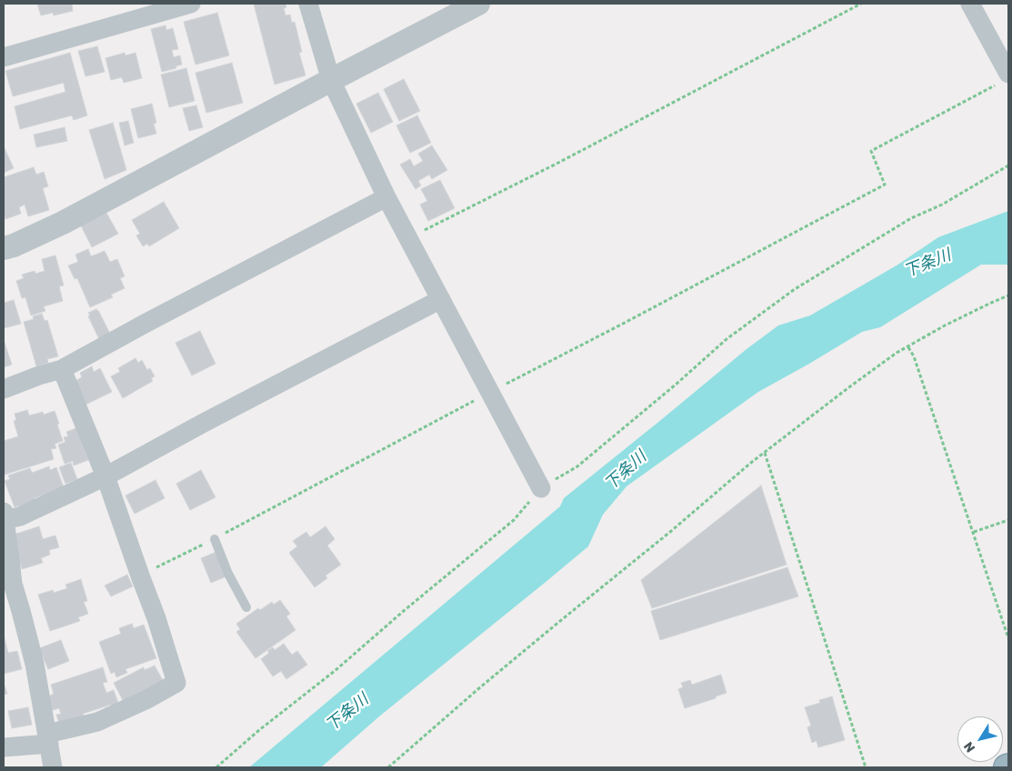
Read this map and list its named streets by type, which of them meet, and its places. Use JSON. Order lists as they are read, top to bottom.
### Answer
{
  "water": ["下条川"],
  "north": "bottom left"
}
